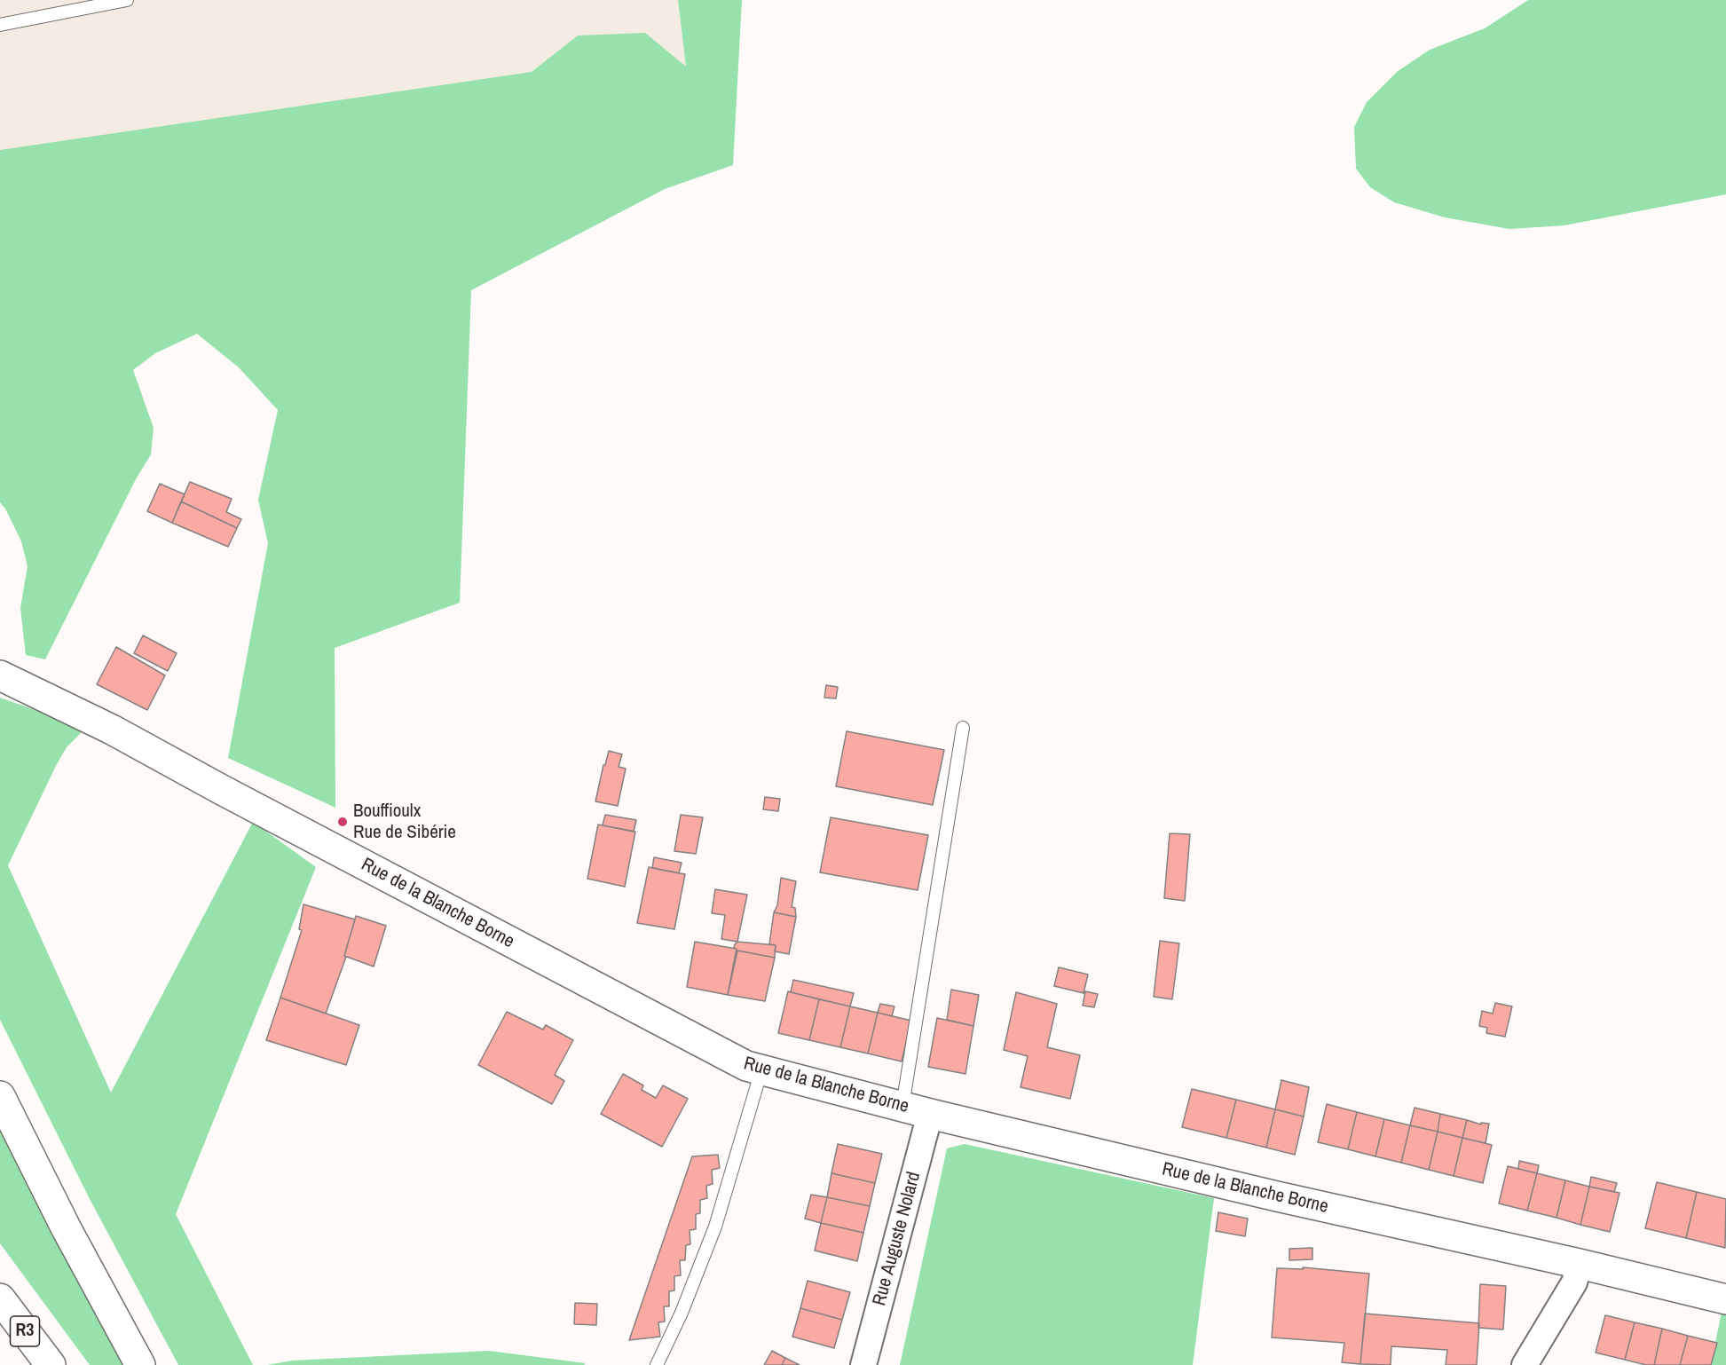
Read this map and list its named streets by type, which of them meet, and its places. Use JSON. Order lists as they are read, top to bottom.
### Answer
{
  "streets": {
    "main road": ["Rue de la Blanche Borne", "R3"],
    "street": ["Rue Auguste Nolard"]
  },
  "crossings": [
    ["Rue de la Blanche Borne", "Rue Auguste Nolard"]
  ],
  "places": ["Bouffioulx Rue de Sibérie"]
}
